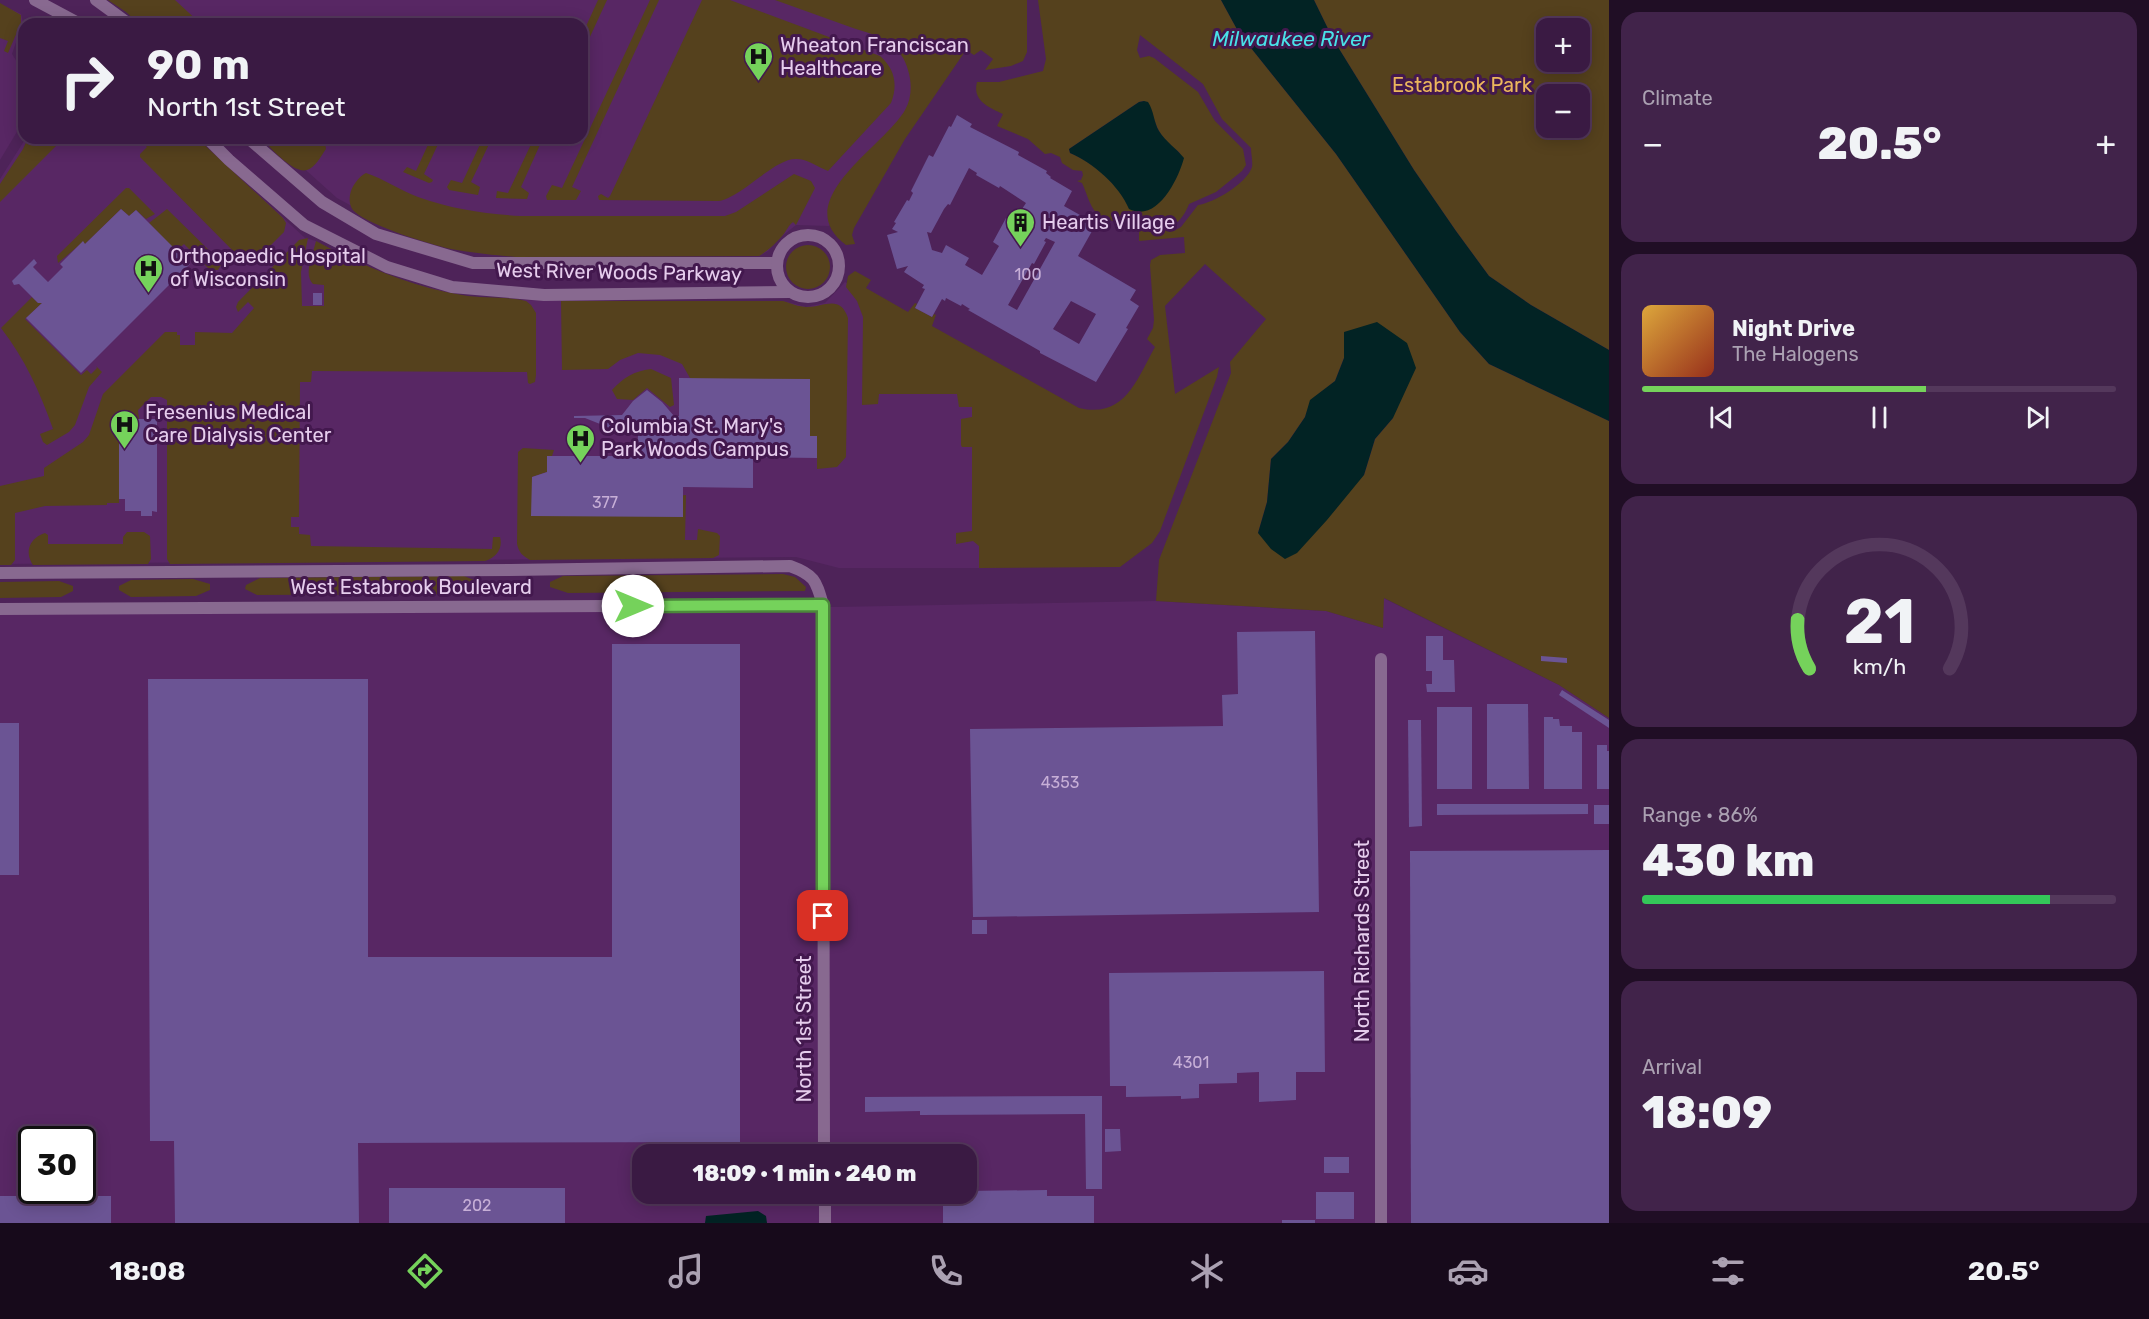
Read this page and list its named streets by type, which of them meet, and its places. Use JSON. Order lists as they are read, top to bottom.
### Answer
{
  "streets": {
    "street": [
      "West River Woods Parkway",
      "West Estabrook Boulevard",
      "North Richards Street",
      "North 1st Street"
    ]
  },
  "crossings": [
    ["West Estabrook Boulevard", "North 1st Street"]
  ],
  "water": ["Milwaukee River"],
  "parks": ["Estabrook Park"],
  "places": {
    "hospital": [
      "Wheaton Franciscan Healthcare",
      "Orthopaedic Hospital of Wisconsin",
      "Fresenius Medical Care Dialysis Center",
      "Columbia St. Mary's Park Woods Campus"
    ],
    "building": ["Heartis Village"]
  },
  "house_numbers": [
    "100",
    "377",
    "4353",
    "4301",
    "202"
  ],
  "page": {
    "tile": [
      "Climate",
      ["Range · 86%", "430 km"],
      ["Arrival", "18:09"]
    ],
    "map_buttons": ["+", "−"],
    "turn": ["90 m", "North 1st Street"],
    "heat": ["−", "20.5°", "+"],
    "song": ["Night Drive", "The Halogens"],
    "limit": "30",
    "trip": "18:09 · 1 min · 240 m",
    "tabs": ["18:08", "20.5°"],
    "gauge": ["21", "km/h"]
  }
}
